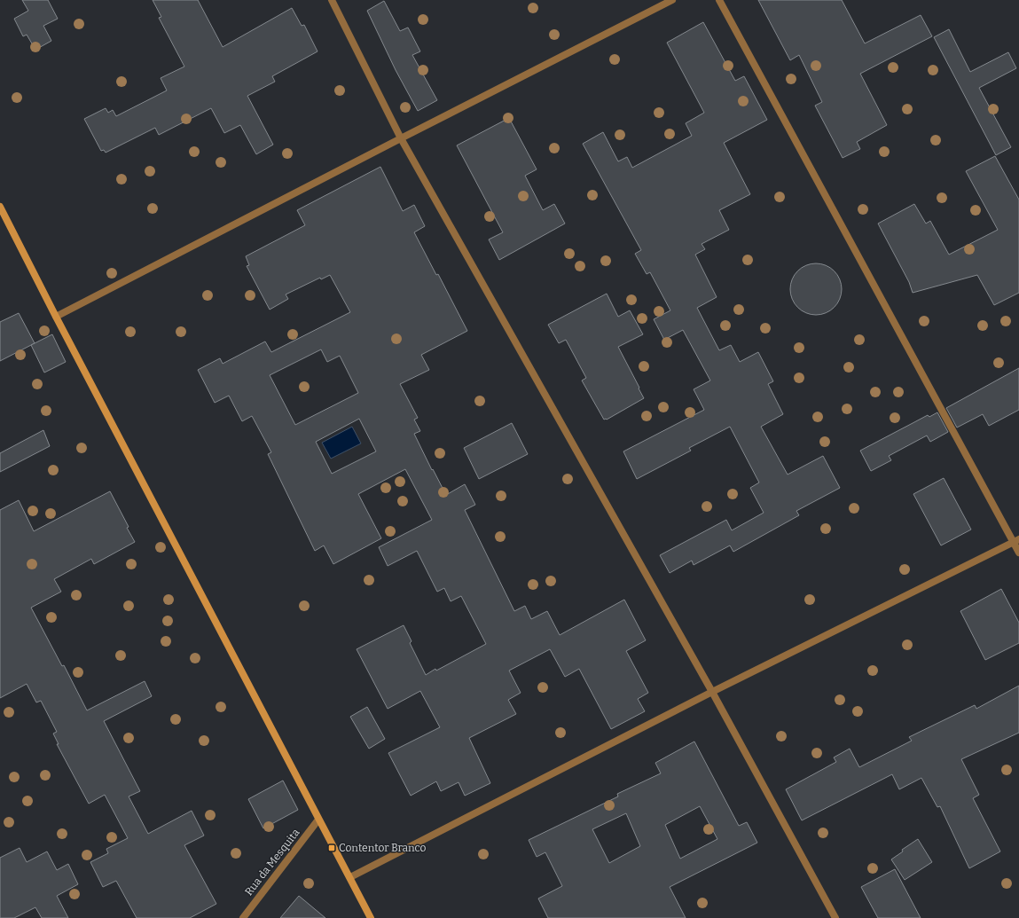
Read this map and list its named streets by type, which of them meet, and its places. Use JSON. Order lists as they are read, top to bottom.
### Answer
{
  "streets": {
    "street": ["Rua da Mesquita"]
  },
  "places": {
    "transit": ["Contentor Branco"]
  }
}
